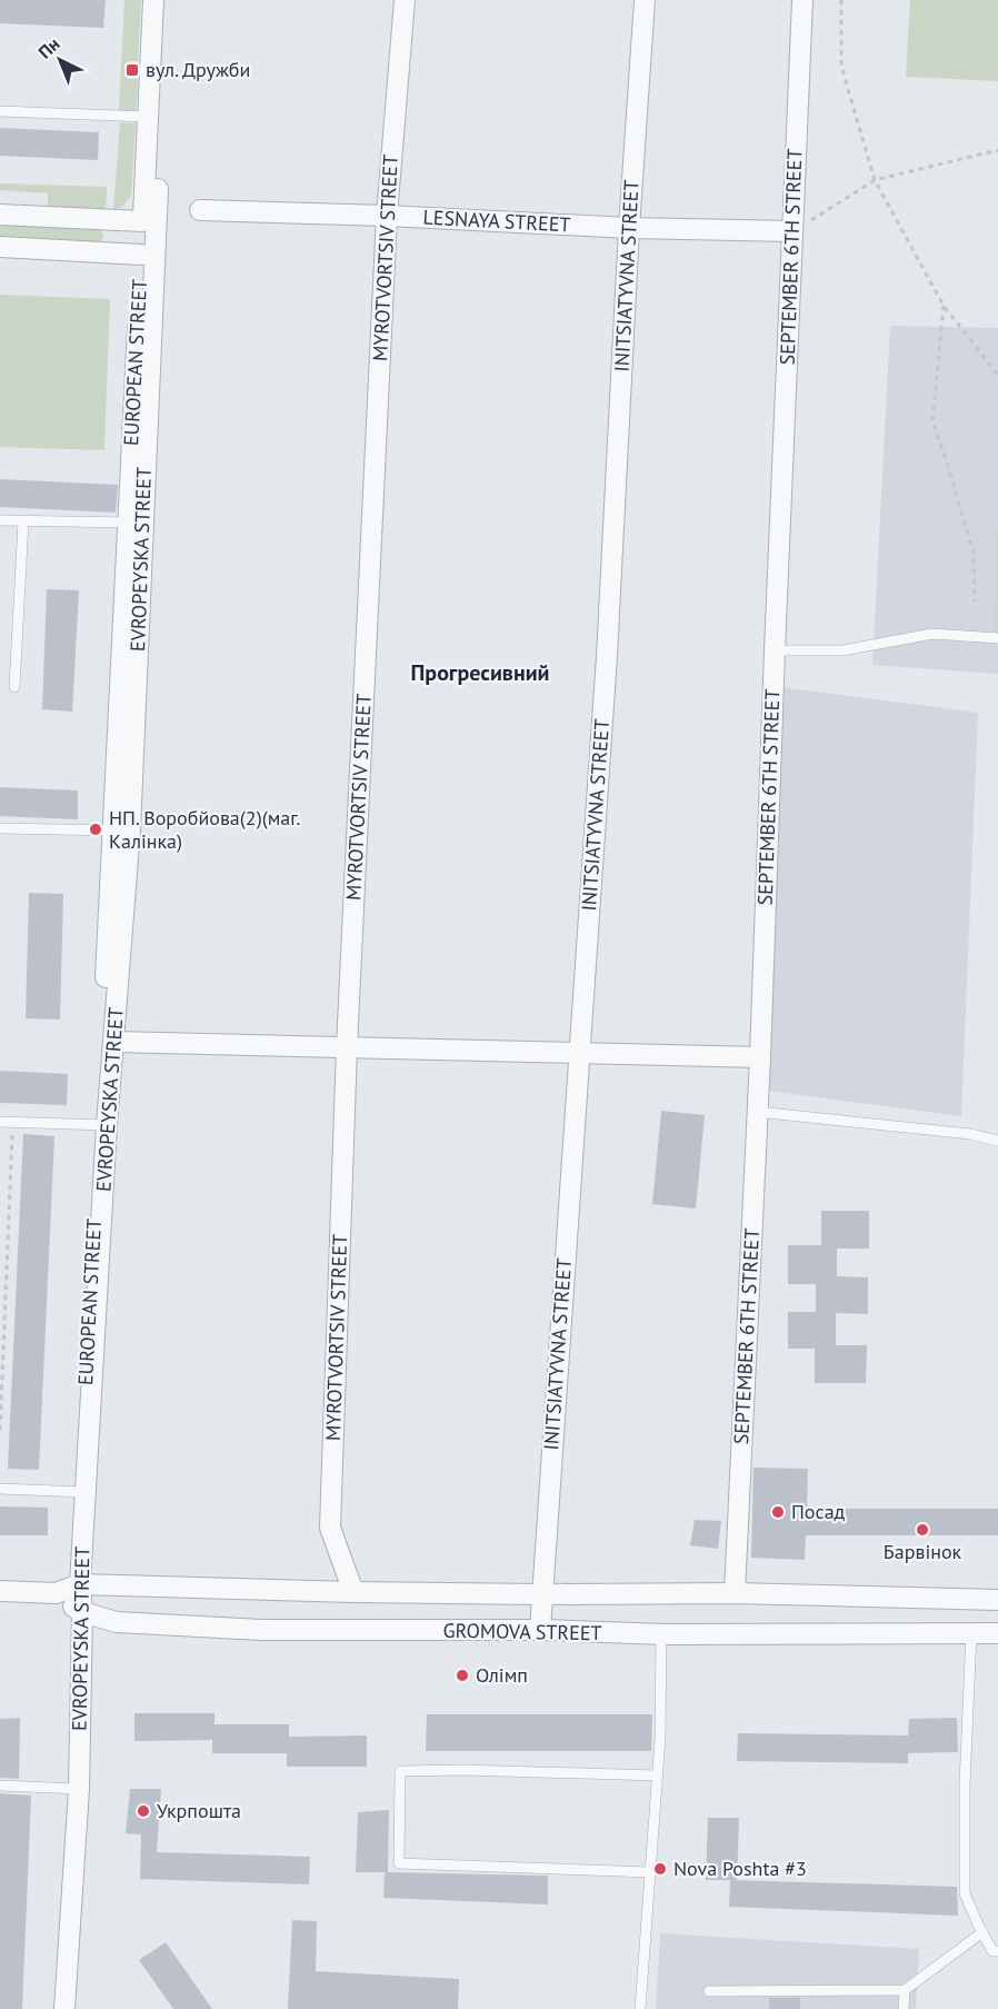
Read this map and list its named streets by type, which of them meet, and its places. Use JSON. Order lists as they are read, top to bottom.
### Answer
{
  "streets": {
    "street": [
      "LESNAYA STREET",
      "SEPTEMBER 6TH STREET",
      "MYROTVORTSIV STREET",
      "INITSIATYVNA STREET",
      "EUROPEAN STREET",
      "EVROPEYSKA STREET",
      "GROMOVA STREET"
    ]
  },
  "crossings": [
    ["LESNAYA STREET", "SEPTEMBER 6TH STREET"],
    ["LESNAYA STREET", "MYROTVORTSIV STREET"],
    ["LESNAYA STREET", "INITSIATYVNA STREET"],
    ["SEPTEMBER 6TH STREET", "GROMOVA STREET"],
    ["MYROTVORTSIV STREET", "GROMOVA STREET"],
    ["INITSIATYVNA STREET", "GROMOVA STREET"],
    ["EUROPEAN STREET", "EVROPEYSKA STREET"],
    ["EUROPEAN STREET", "GROMOVA STREET"],
    ["EVROPEYSKA STREET", "GROMOVA STREET"]
  ],
  "districts": ["Прогресивний"],
  "places": {
    "transit": ["вул. Дружби"],
    "other": [
      "НП. Воробйова(2)(маг. Калінка)",
      "Посад",
      "Барвінок",
      "Олімп",
      "Укрпошта",
      "Nova Poshta #3"
    ]
  },
  "north": "top left"
}
